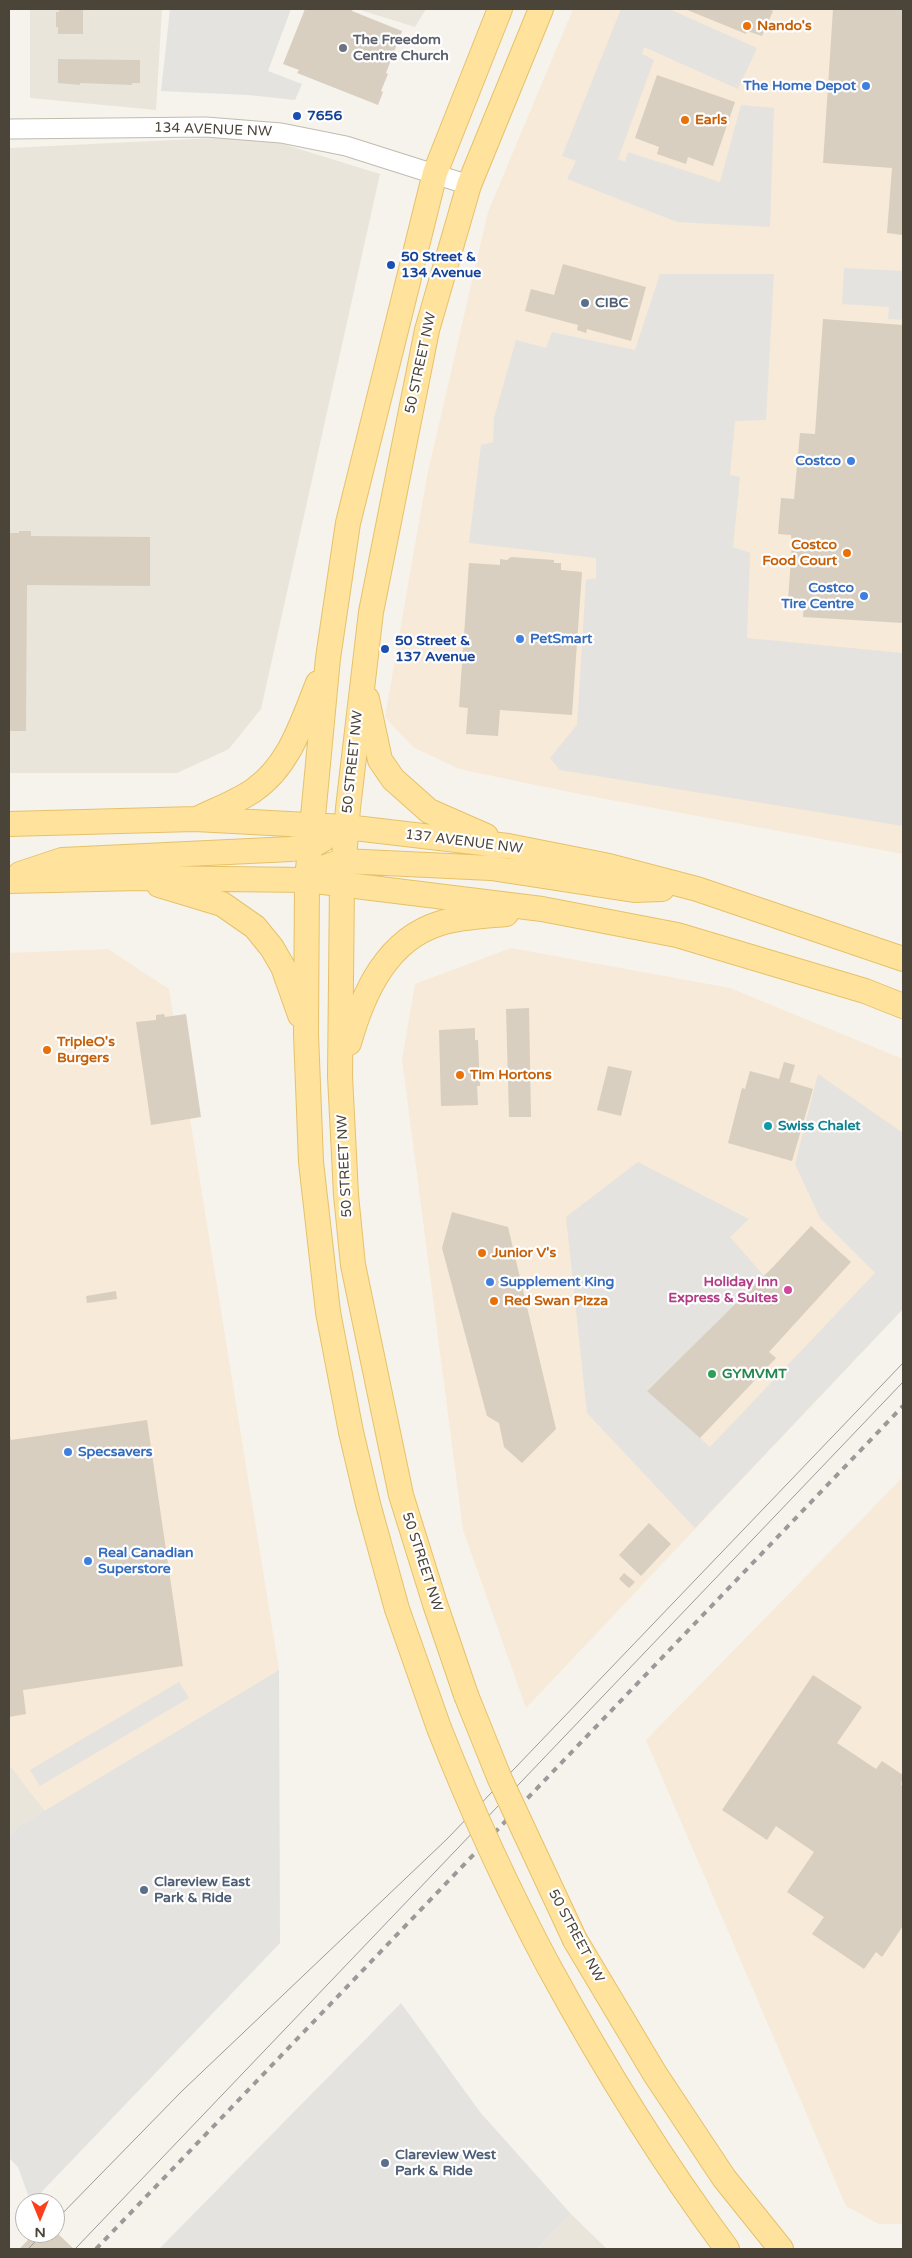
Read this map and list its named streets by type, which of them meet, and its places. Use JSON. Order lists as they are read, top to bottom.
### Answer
{
  "streets": {
    "main road": ["50 STREET NW", "137 AVENUE NW"],
    "street": ["134 AVENUE NW"]
  },
  "crossings": [
    ["134 AVENUE NW", "50 STREET NW"],
    ["50 STREET NW", "137 AVENUE NW"]
  ],
  "places": [
    "Nando's",
    "The Freedom Centre Church",
    "The Home Depot",
    "7656",
    "Earls",
    "50 Street & 134 Avenue",
    "CIBC",
    "Costco",
    "Costco Food Court",
    "Costco Tire Centre",
    "PetSmart",
    "50 Street & 137 Avenue",
    "TripleO's Burgers",
    "Tim Hortons",
    "Swiss Chalet",
    "Junior V's",
    "Supplement King",
    "Holiday Inn Express & Suites",
    "Red Swan Pizza",
    "GYMVMT",
    "Specsavers",
    "Real Canadian Superstore",
    "Clareview East Park & Ride",
    "Clareview West Park & Ride"
  ],
  "north": "bottom"
}
